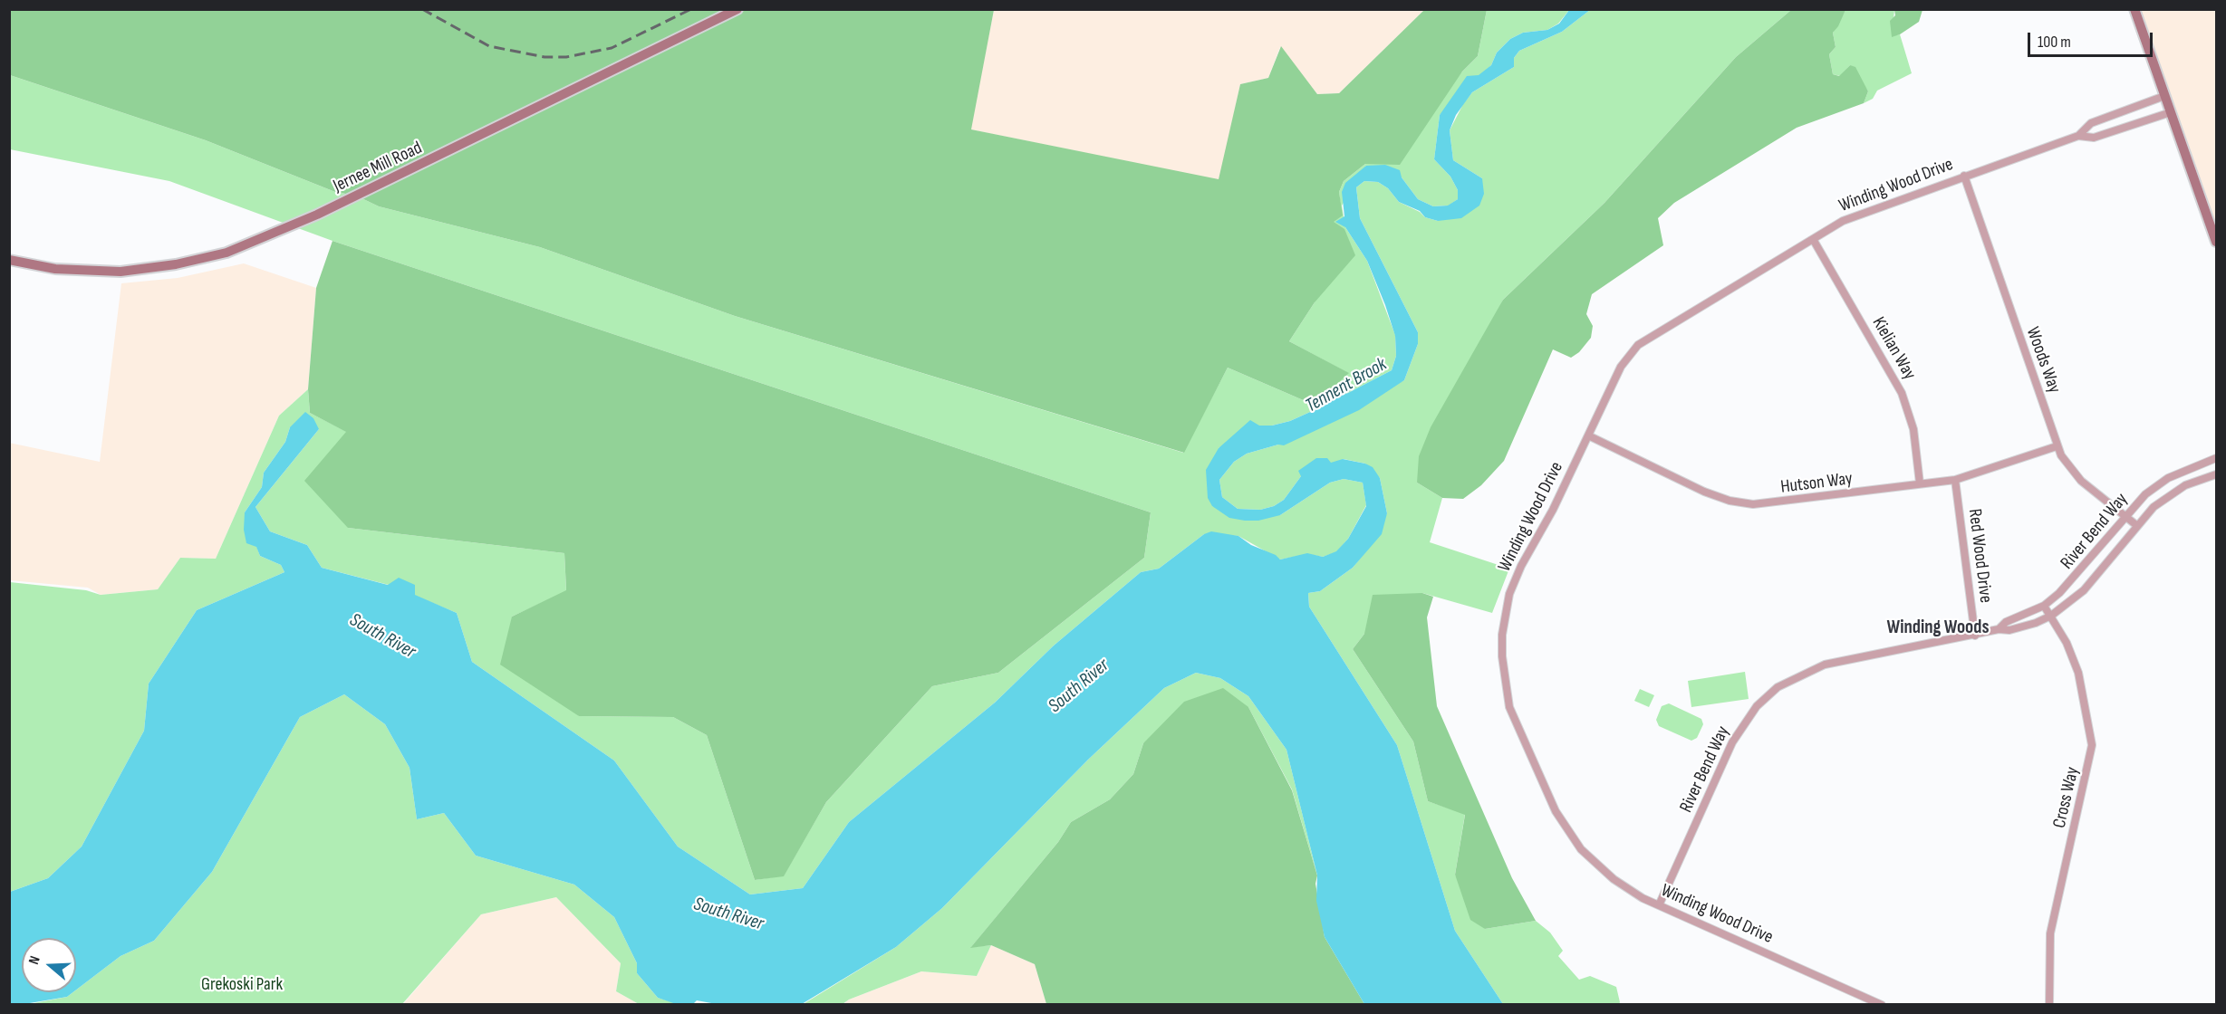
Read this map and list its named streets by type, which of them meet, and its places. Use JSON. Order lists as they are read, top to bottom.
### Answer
{
  "streets": {
    "street": [
      "Jernee Mill Road",
      "Winding Wood Drive",
      "Kielian Way",
      "Woods Way",
      "Hutson Way",
      "River Bend Way",
      "Red Wood Drive",
      "Cross Way"
    ]
  },
  "crossings": [
    ["Winding Wood Drive", "Kielian Way"],
    ["Winding Wood Drive", "Woods Way"],
    ["Winding Wood Drive", "Hutson Way"],
    ["Winding Wood Drive", "River Bend Way"],
    ["Kielian Way", "Hutson Way"],
    ["Woods Way", "Hutson Way"],
    ["Woods Way", "River Bend Way"],
    ["Hutson Way", "Red Wood Drive"],
    ["River Bend Way", "Red Wood Drive"],
    ["River Bend Way", "Cross Way"]
  ],
  "districts": ["Winding Woods"],
  "water": ["Tennent Brook", "South River"],
  "parks": ["Grekoski Park"],
  "scale_bar": "100 m",
  "north": "left"
}
